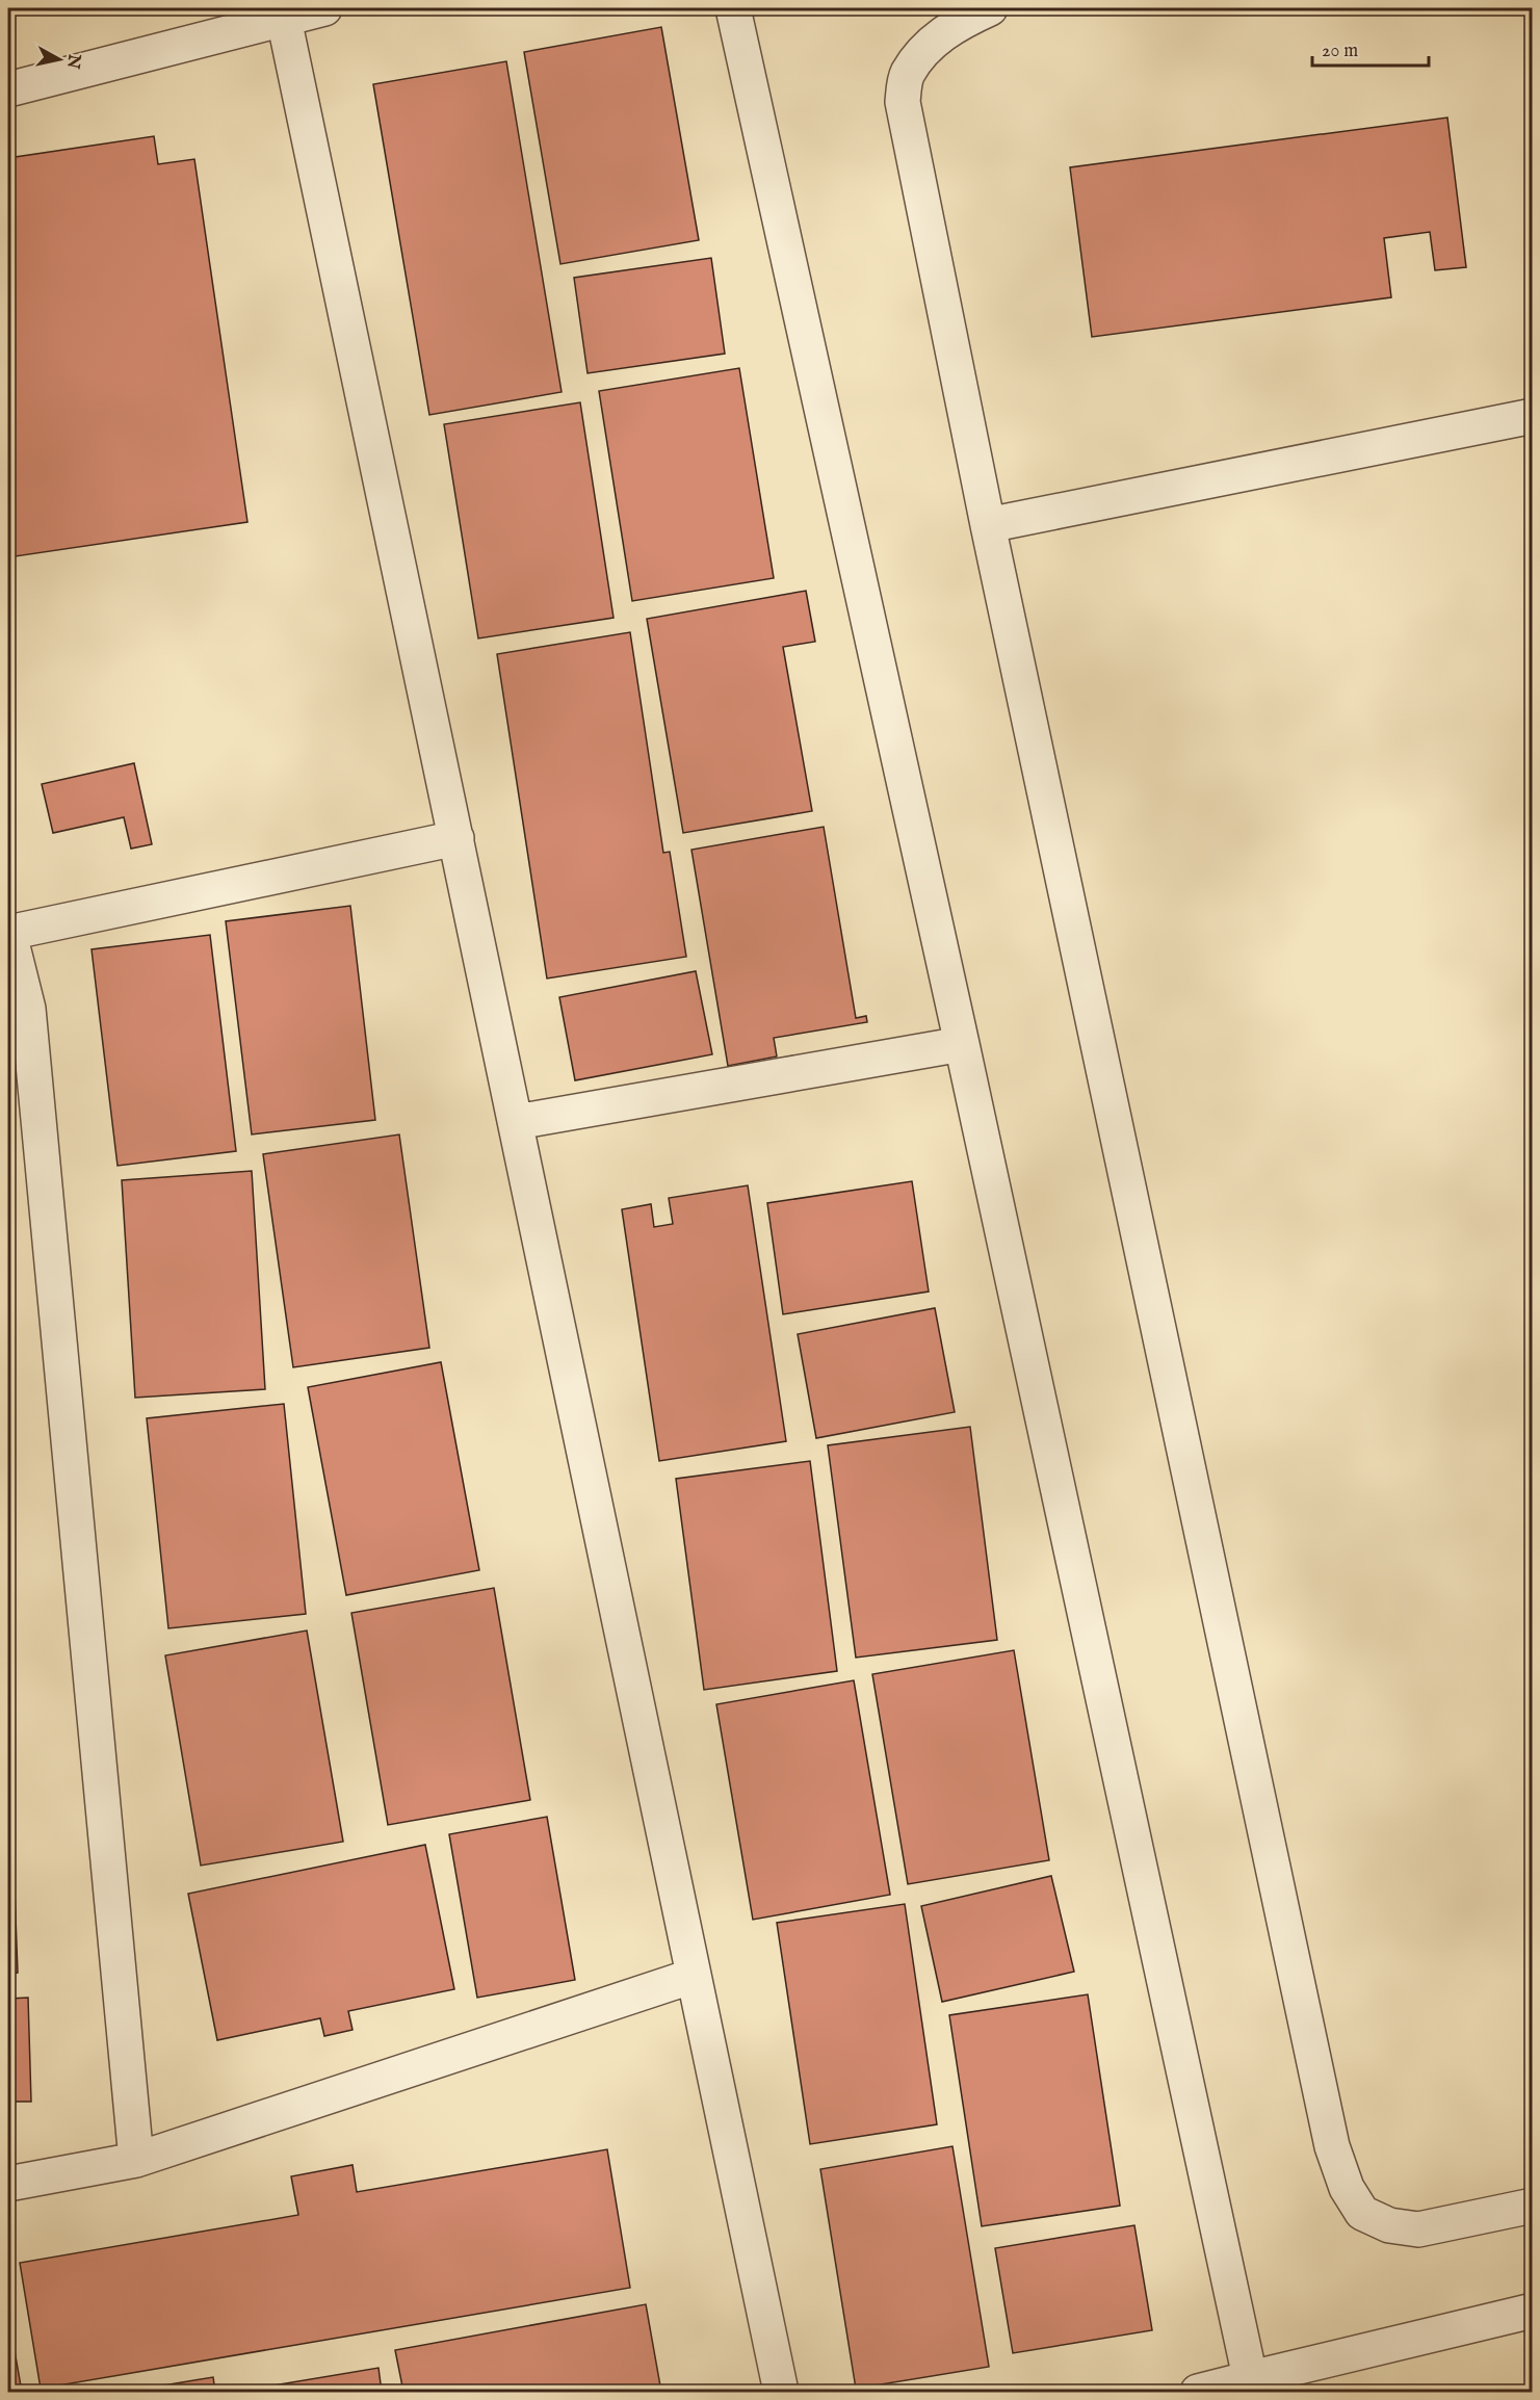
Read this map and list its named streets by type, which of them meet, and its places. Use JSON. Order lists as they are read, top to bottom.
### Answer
{
  "scale_bar": "20 m",
  "north": "right"
}
